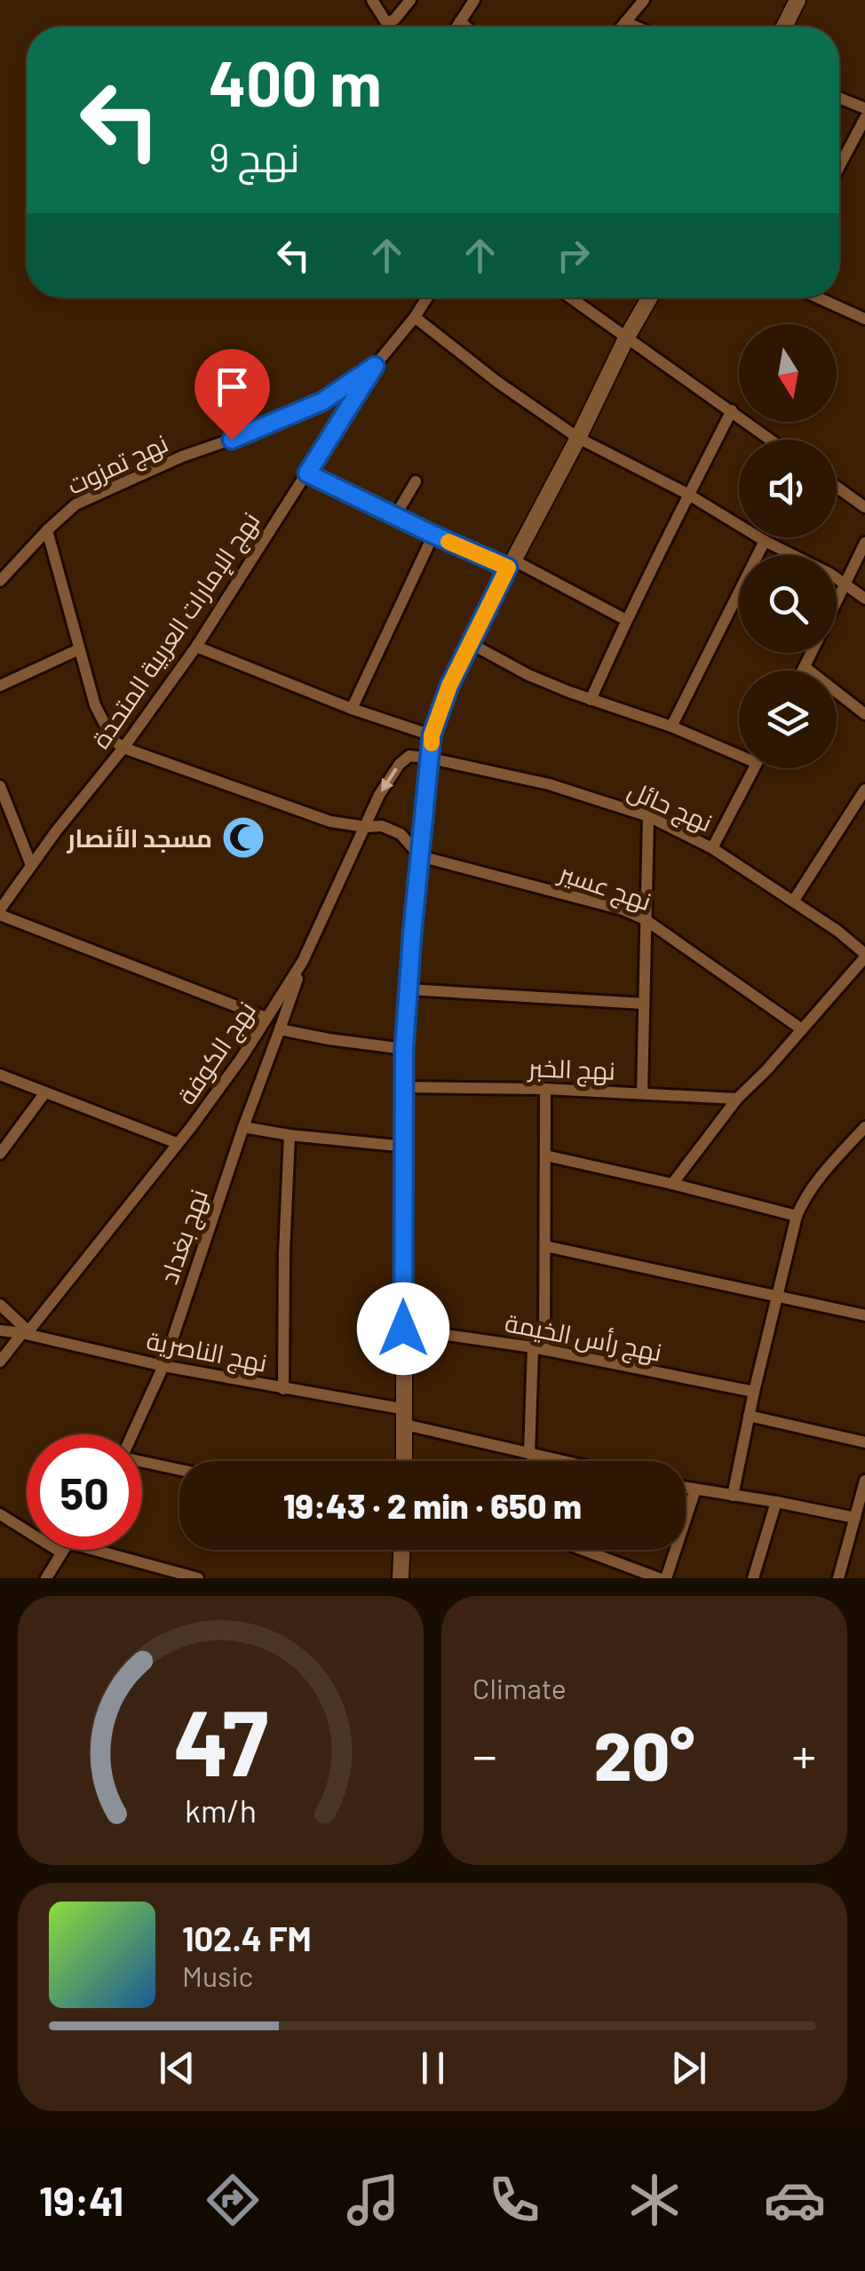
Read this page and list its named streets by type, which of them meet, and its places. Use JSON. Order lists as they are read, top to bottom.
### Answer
{
  "streets": {
    "street": [
      "نهج تمزوت",
      "نهج الإمارات العربية المتحدة",
      "نهج حائل",
      "نهج عسير",
      "نهج الكوفة",
      "نهج الخبر",
      "نهج بغداد",
      "نهج رأس الخيمة",
      "نهج الناصرية"
    ]
  },
  "crossings": [
    ["نهج تمزوت", "نهج الإمارات العربية المتحدة"],
    ["نهج حائل", "نهج الكوفة"],
    ["نهج الكوفة", "نهج بغداد"],
    ["نهج الكوفة", "نهج الناصرية"],
    ["نهج بغداد", "نهج الناصرية"]
  ],
  "places": {
    "mosque": ["مسجد الأنصار"]
  },
  "north": "bottom",
  "page": {
    "turn": ["400 m", "نهج 9"],
    "limit": "50",
    "trip": "19:43 · 2 min · 650 m",
    "tile": "Climate",
    "heat": ["−", "20°", "+"],
    "song": ["102.4 FM", "Music"],
    "tabs": "19:41",
    "gauge": ["47", "km/h"]
  }
}
